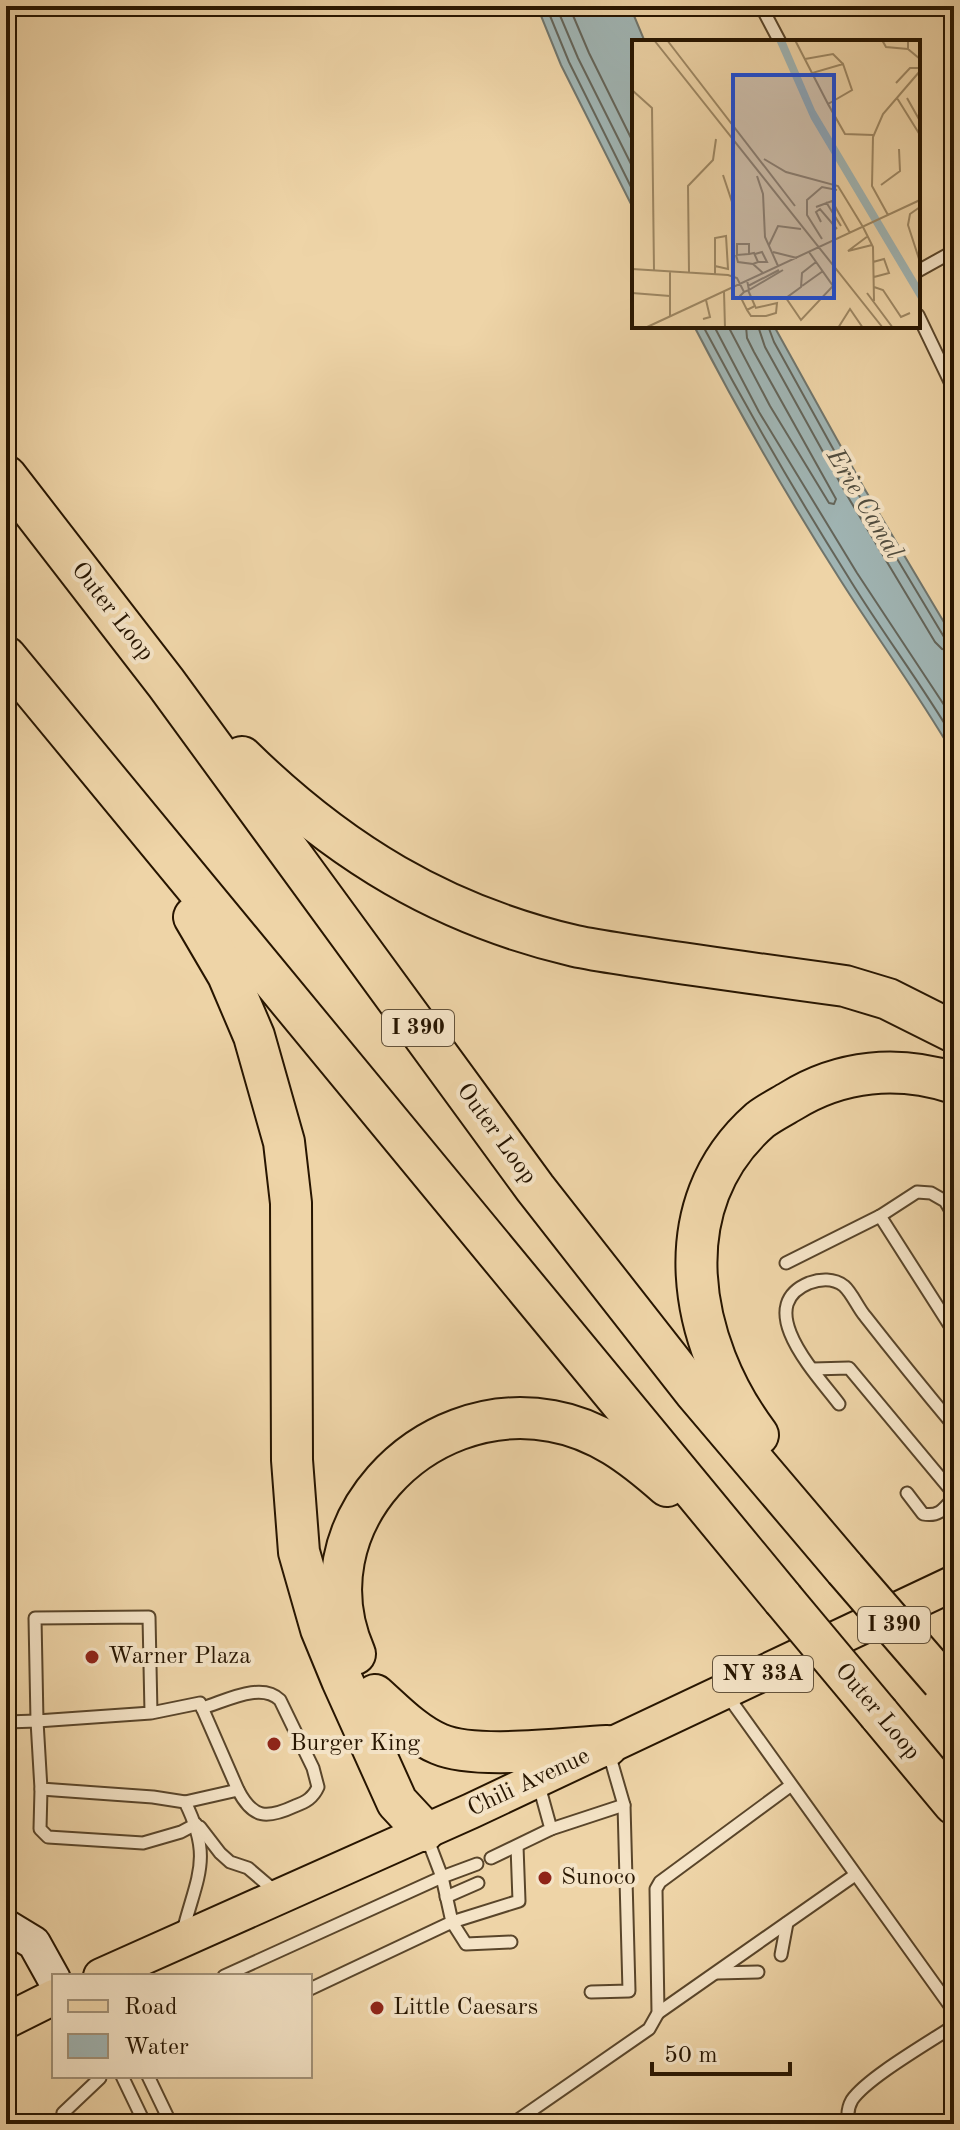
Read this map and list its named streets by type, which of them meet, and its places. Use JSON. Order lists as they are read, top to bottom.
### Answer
{
  "streets": {
    "highway": ["Outer Loop", "I 390"],
    "main road": ["NY 33A", "Chili Avenue"]
  },
  "water": ["Erie Canal"],
  "places": [
    "Warner Plaza",
    "Burger King",
    "Sunoco",
    "Little Caesars"
  ],
  "legend": ["Road", "Water"],
  "scale_bar": "50 m"
}
